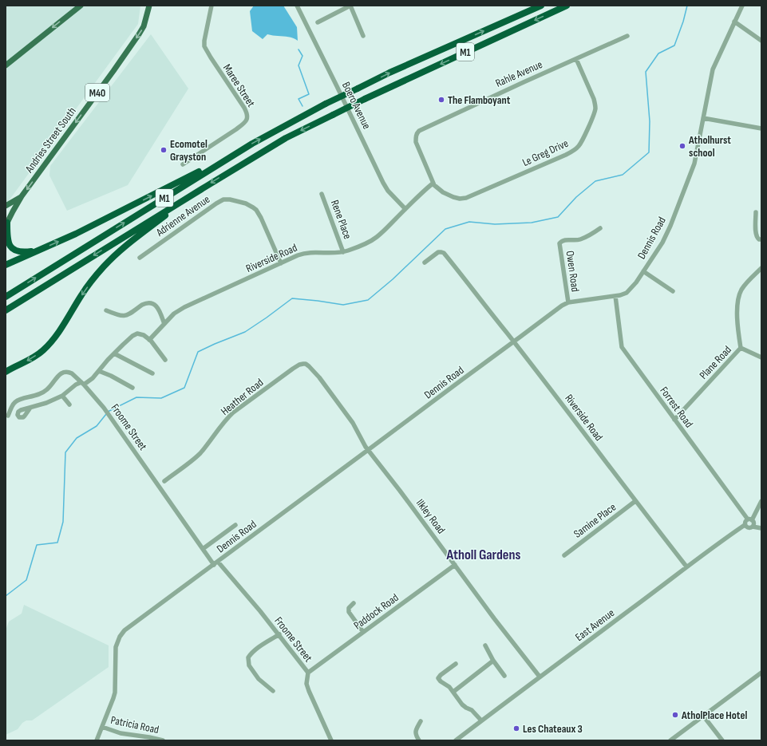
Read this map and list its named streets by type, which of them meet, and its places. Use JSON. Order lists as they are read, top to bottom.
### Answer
{
  "streets": {
    "highway": ["M1"],
    "main road": ["M40", "Andries Street South"],
    "street": [
      "Rahle Avenue",
      "Maree Street",
      "Boero Avenue",
      "Le Greg Drive",
      "Adrienne Avenue",
      "Rene Place",
      "Dennis Road",
      "Riverside Road",
      "Owen Road",
      "Plane Road",
      "Heather Road",
      "Forrest Road",
      "Froome Street",
      "Ilkley Road",
      "Samine Place",
      "Paddock Road",
      "East Avenue",
      "Patricia Road"
    ]
  },
  "crossings": [
    ["Rahle Avenue", "Le Greg Drive"],
    ["Rahle Avenue", "Riverside Road"],
    ["Boero Avenue", "Riverside Road"],
    ["Le Greg Drive", "Riverside Road"],
    ["Adrienne Avenue", "Riverside Road"],
    ["Rene Place", "Riverside Road"],
    ["Dennis Road", "Riverside Road"],
    ["Dennis Road", "Owen Road"],
    ["Dennis Road", "Forrest Road"],
    ["Dennis Road", "Froome Street"],
    ["Dennis Road", "Ilkley Road"],
    ["Dennis Road", "Patricia Road"],
    ["Riverside Road", "Samine Place"],
    ["Riverside Road", "East Avenue"],
    ["Plane Road", "Forrest Road"],
    ["Heather Road", "Ilkley Road"],
    ["Forrest Road", "East Avenue"],
    ["Froome Street", "Paddock Road"],
    ["Ilkley Road", "Paddock Road"],
    ["Ilkley Road", "East Avenue"]
  ],
  "one_way": ["Andries Street South"],
  "districts": ["Atholl Gardens"],
  "places": [
    "The Flamboyant",
    "Atholhurst school",
    "Ecomotel Grayston",
    "AtholPlace Hotel",
    "Les Chateaux 3"
  ]
}
